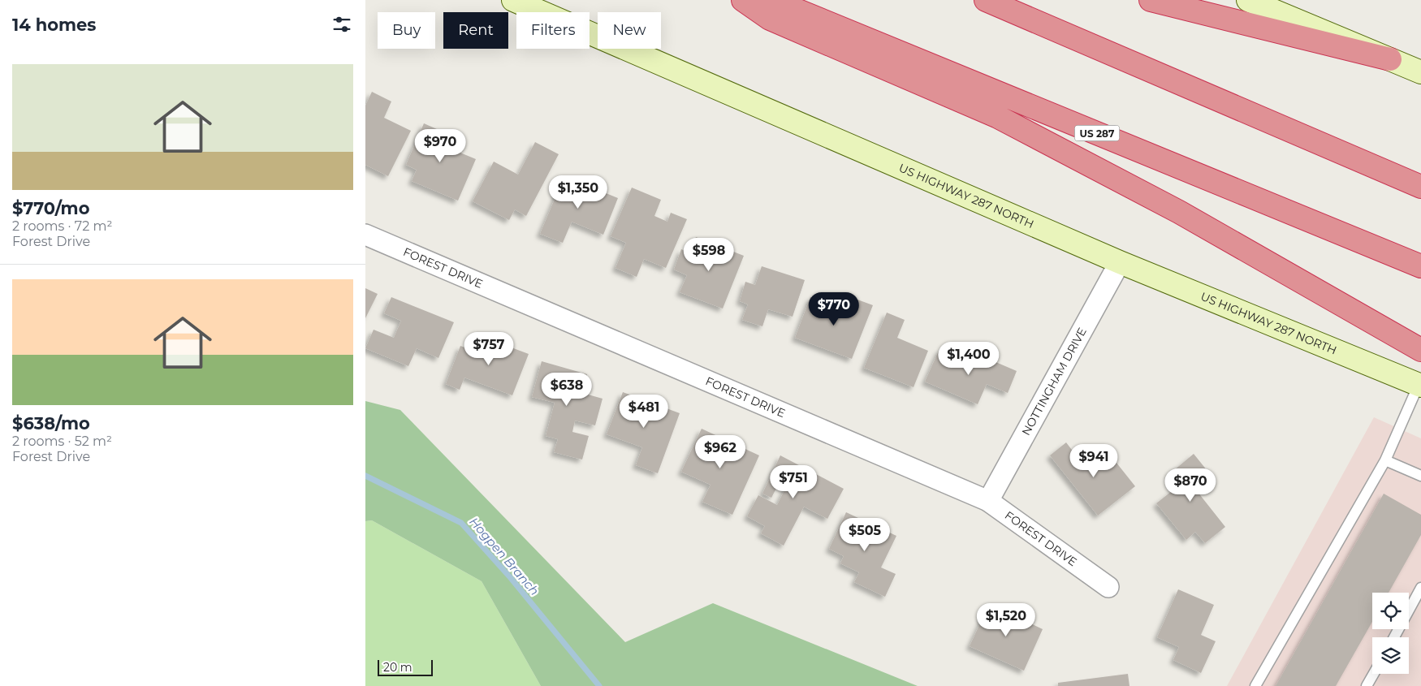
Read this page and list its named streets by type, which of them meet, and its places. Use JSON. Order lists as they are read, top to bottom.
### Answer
{
  "streets": {
    "highway": ["US 287"],
    "main road": ["US HIGHWAY 287 NORTH"],
    "street": ["FOREST DRIVE", "NOTTINGHAM DRIVE"]
  },
  "crossings": [
    ["US HIGHWAY 287 NORTH", "NOTTINGHAM DRIVE"],
    ["FOREST DRIVE", "NOTTINGHAM DRIVE"]
  ],
  "water": ["Hogpen Branch"],
  "scale_bar": "20 m",
  "page": {
    "heading": "14 homes",
    "chip": [
      "Buy",
      "Rent",
      "Filters",
      "New"
    ],
    "list": [
      {
        "name": "$770/mo",
        "note": "2 rooms · 72 m² · Forest Drive"
      },
      {
        "name": "$638/mo",
        "note": "2 rooms · 52 m² · Forest Drive"
      }
    ],
    "price": [
      "$970",
      "$1,350",
      "$598",
      "$770",
      "$757",
      "$1,400",
      "$638",
      "$481",
      "$962",
      "$941",
      "$751",
      "$870",
      "$505",
      "$1,520"
    ],
    "scale": "20 m"
  }
}
